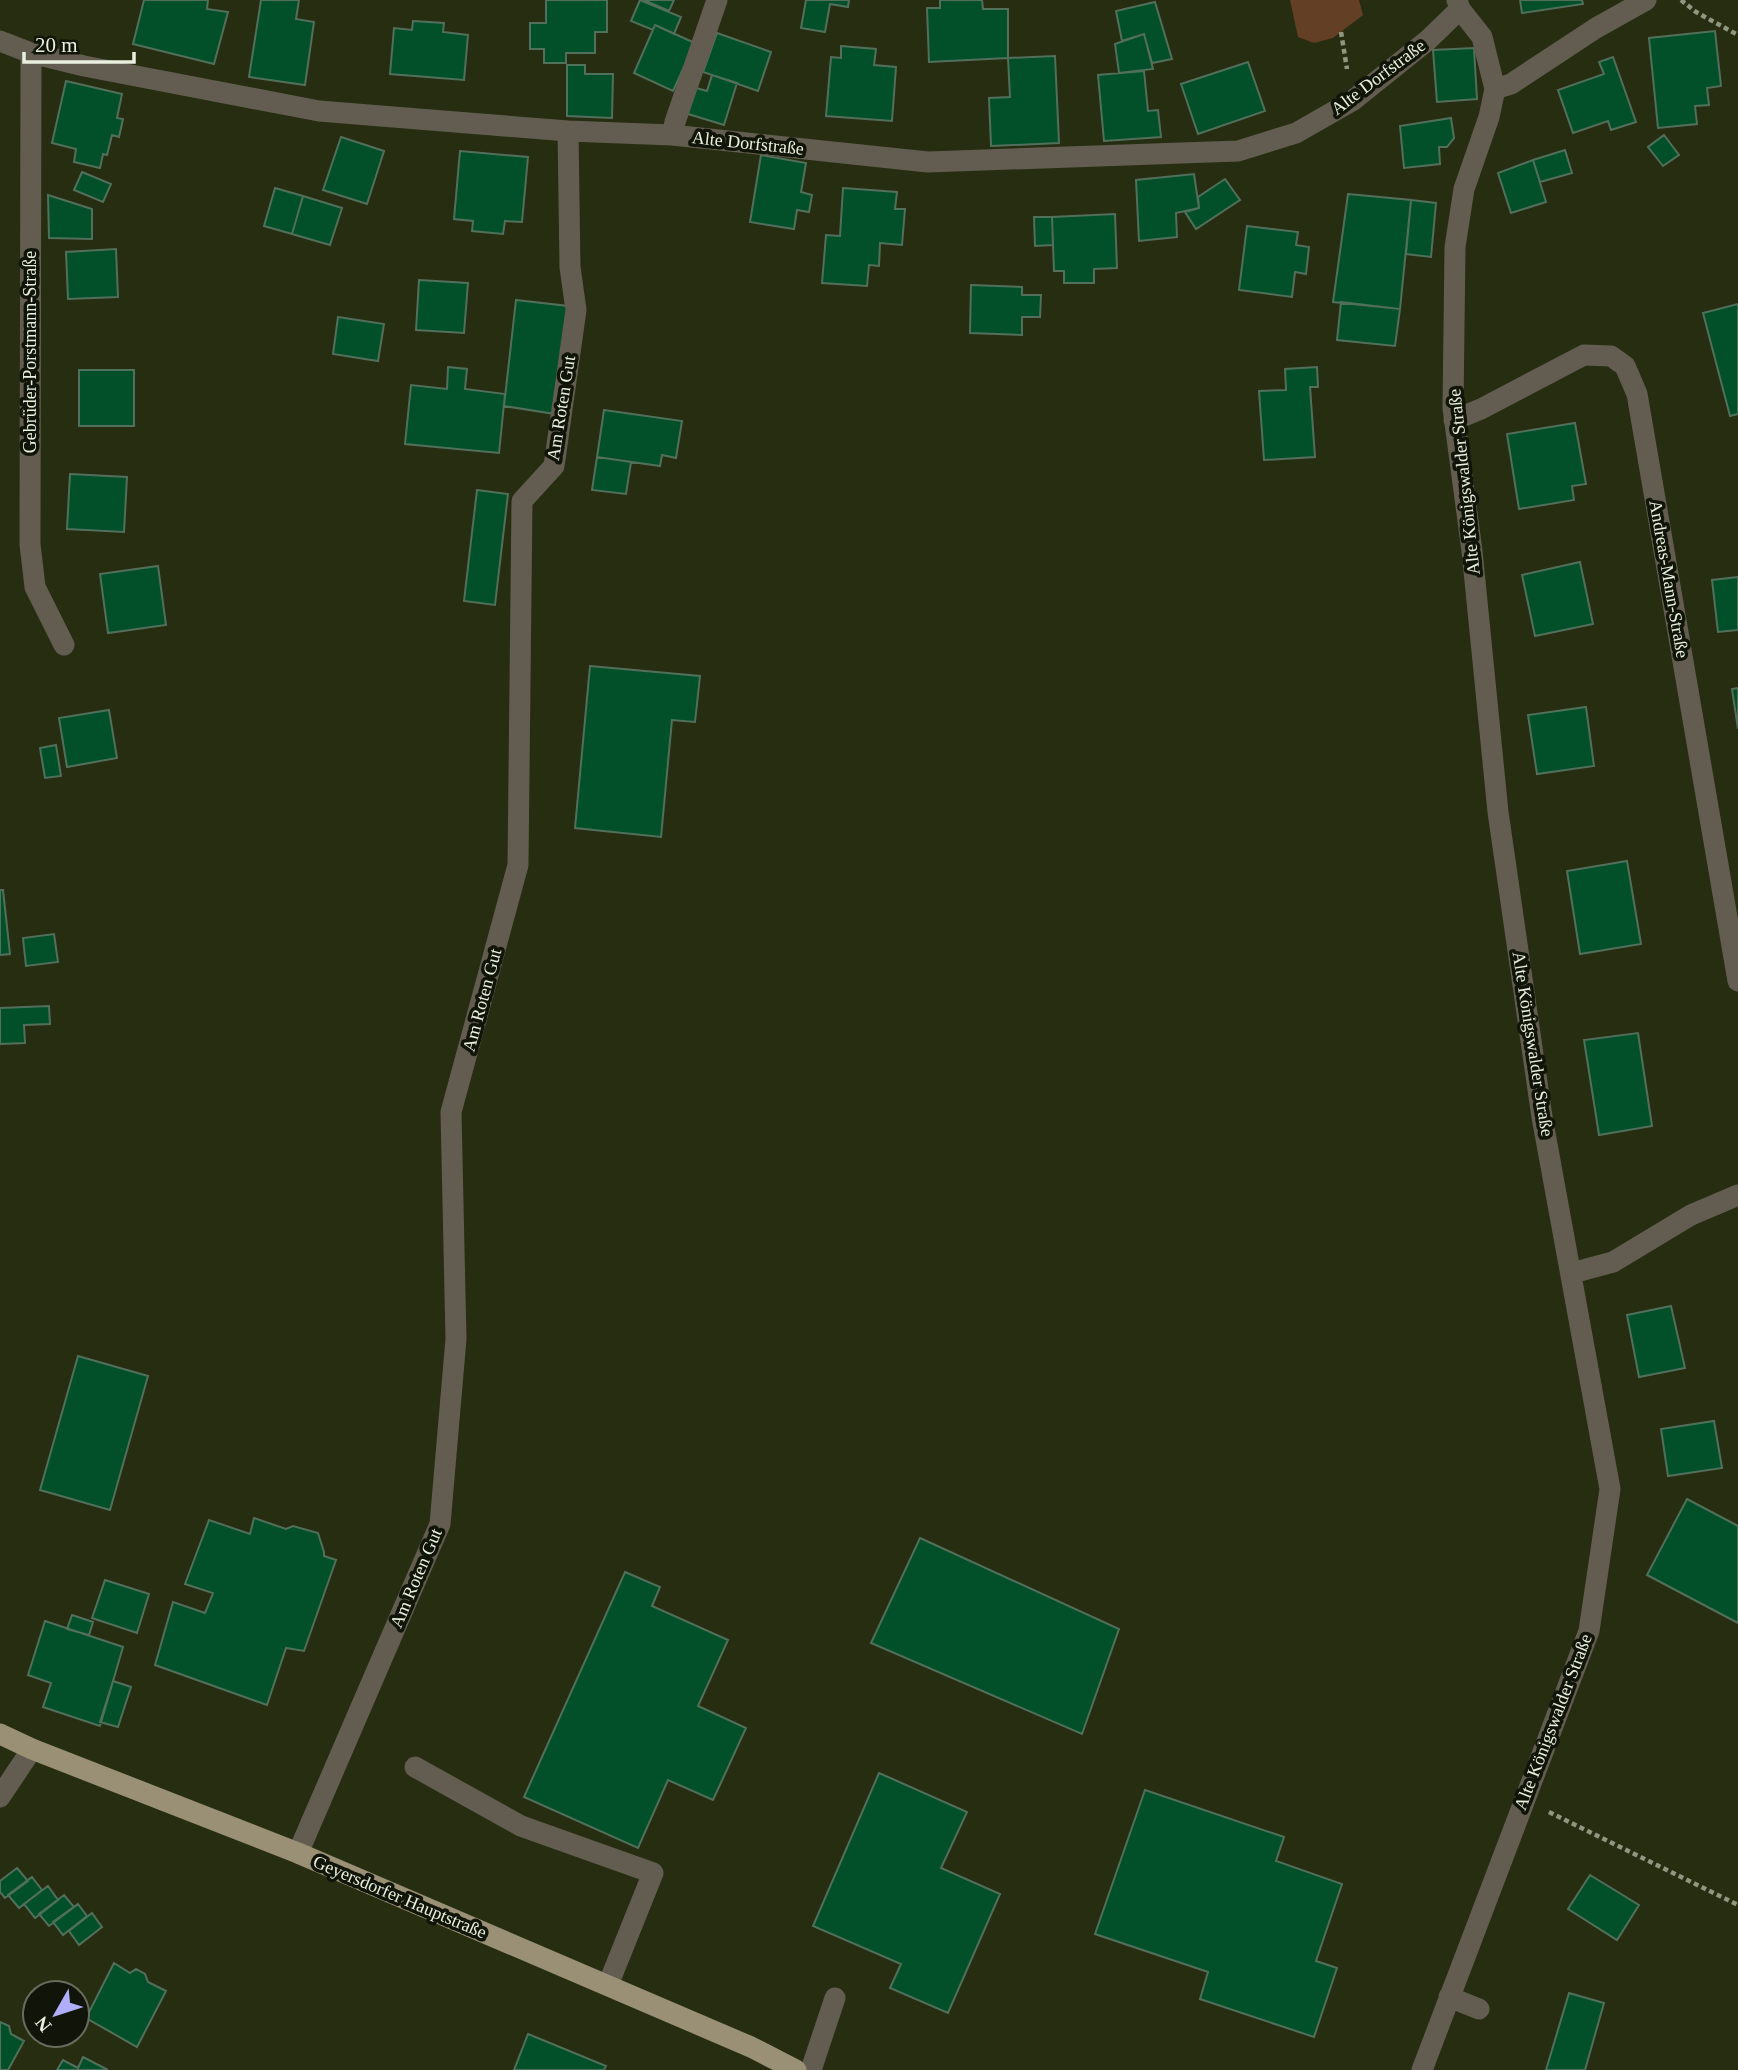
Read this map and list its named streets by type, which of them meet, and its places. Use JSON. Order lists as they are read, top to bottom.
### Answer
{
  "streets": {
    "main road": ["Geyersdorfer Hauptstraße"],
    "street": [
      "Alte Dorfstraße",
      "Gebrüder-Porstmann-Straße",
      "Am Roten Gut",
      "Alte Königswalder Straße",
      "Andreas-Mann-Straße"
    ]
  },
  "crossings": [
    ["Alte Dorfstraße", "Gebrüder-Porstmann-Straße"],
    ["Alte Dorfstraße", "Am Roten Gut"],
    ["Alte Dorfstraße", "Alte Königswalder Straße"],
    ["Am Roten Gut", "Geyersdorfer Hauptstraße"],
    ["Alte Königswalder Straße", "Andreas-Mann-Straße"]
  ],
  "scale_bar": "20 m",
  "north": "bottom left"
}
